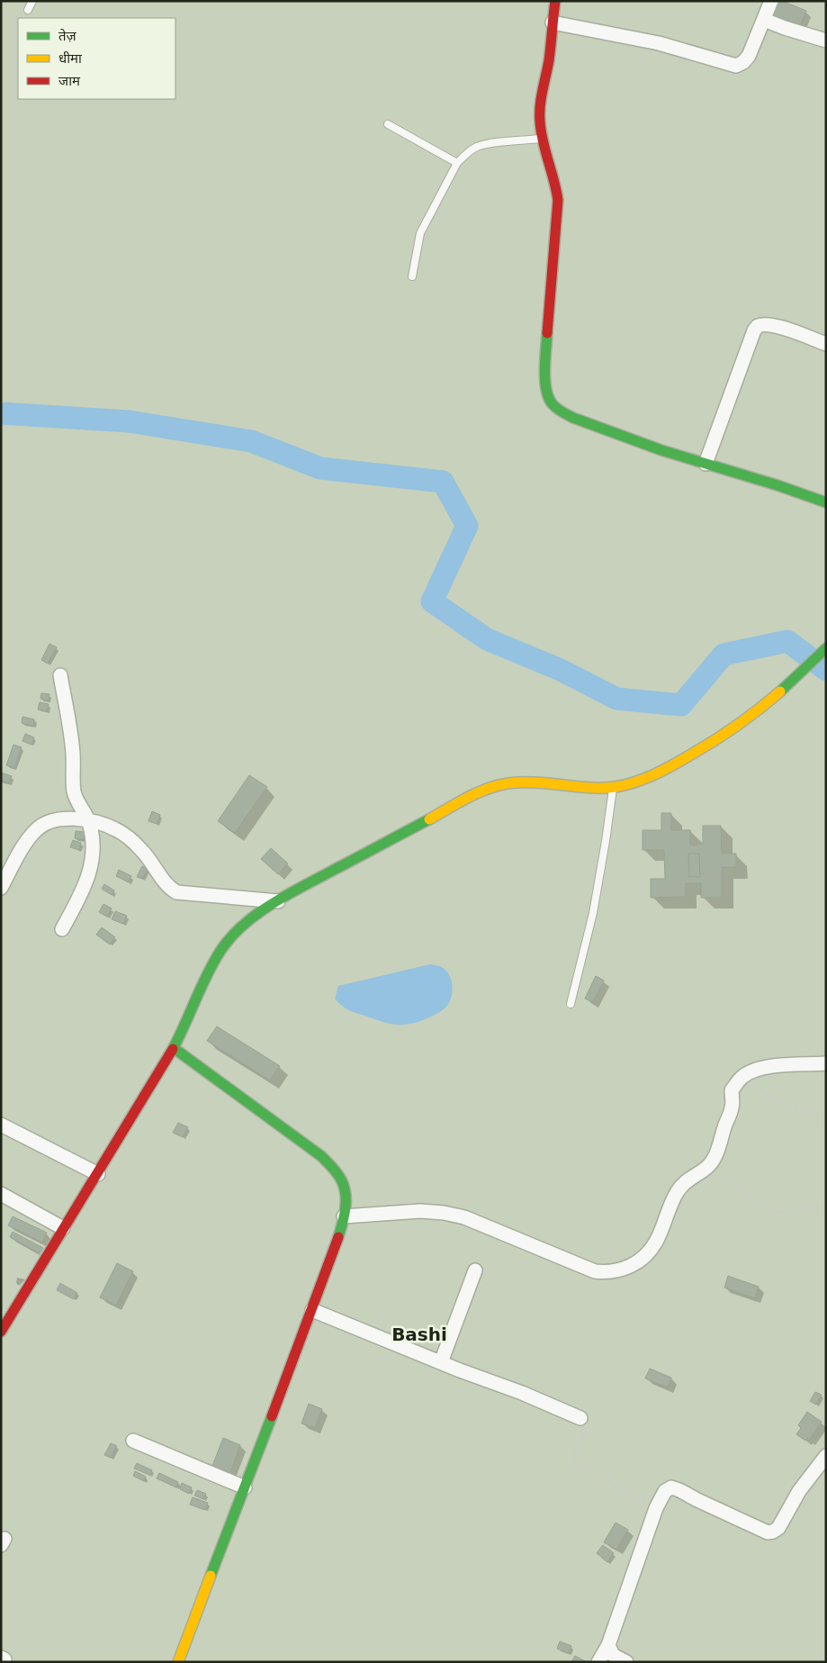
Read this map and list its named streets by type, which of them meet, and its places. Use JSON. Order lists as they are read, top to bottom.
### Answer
{
  "districts": ["Bashi"],
  "legend": ["तेज़", "धीमा", "जाम"]
}
